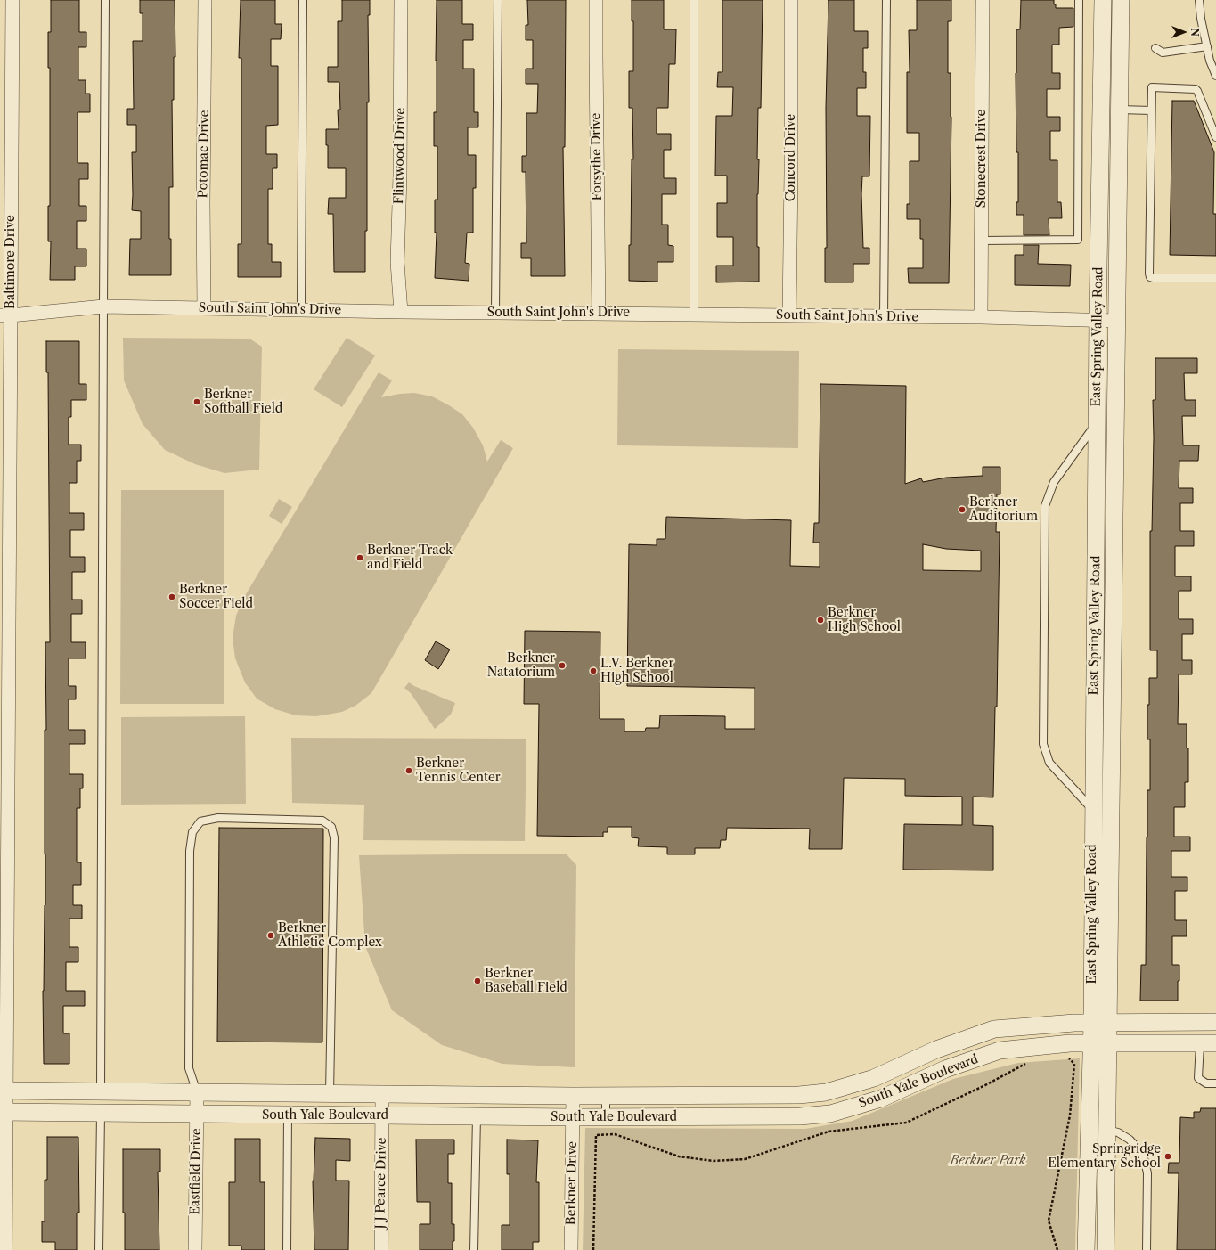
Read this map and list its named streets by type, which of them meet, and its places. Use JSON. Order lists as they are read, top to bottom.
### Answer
{
  "streets": {
    "street": [
      "Potomac Drive",
      "Flintwood Drive",
      "Forsythe Drive",
      "Concord Drive",
      "Stonecrest Drive",
      "Baltimore Drive",
      "South Saint John's Drive",
      "East Spring Valley Road",
      "South Yale Boulevard",
      "Eastfield Drive",
      "J J Pearce Drive",
      "Berkner Drive"
    ]
  },
  "crossings": [
    ["Potomac Drive", "South Saint John's Drive"],
    ["Flintwood Drive", "South Saint John's Drive"],
    ["Forsythe Drive", "South Saint John's Drive"],
    ["Concord Drive", "South Saint John's Drive"],
    ["Stonecrest Drive", "South Saint John's Drive"],
    ["Baltimore Drive", "South Saint John's Drive"],
    ["Baltimore Drive", "South Yale Boulevard"],
    ["South Saint John's Drive", "East Spring Valley Road"],
    ["East Spring Valley Road", "South Yale Boulevard"],
    ["South Yale Boulevard", "Eastfield Drive"],
    ["South Yale Boulevard", "J J Pearce Drive"],
    ["South Yale Boulevard", "Berkner Drive"]
  ],
  "parks": ["Berkner Park"],
  "places": [
    "Berkner Softball Field",
    "Berkner Auditorium",
    "Berkner Track and Field",
    "Berkner Soccer Field",
    "Berkner High School",
    "Berkner Natatorium",
    "L.V. Berkner High School",
    "Berkner Tennis Center",
    "Berkner Athletic Complex",
    "Berkner Baseball Field",
    "Springridge Elementary School"
  ],
  "north": "right"
}
